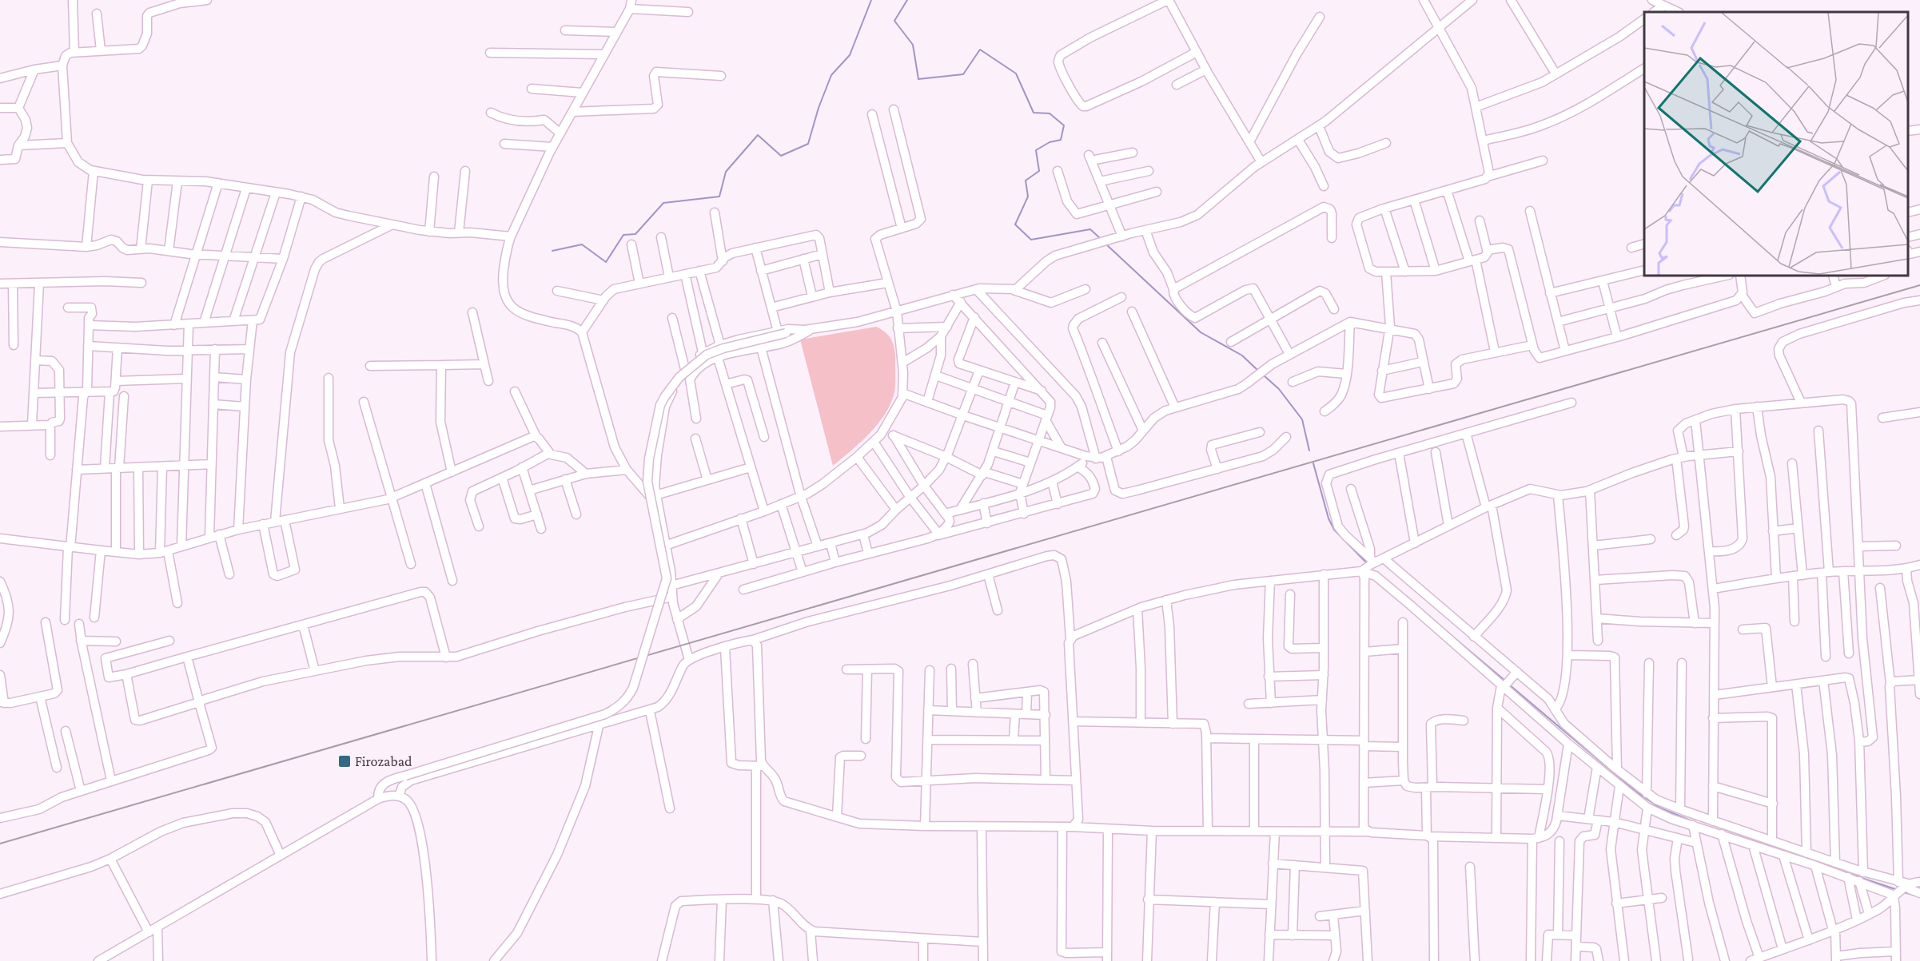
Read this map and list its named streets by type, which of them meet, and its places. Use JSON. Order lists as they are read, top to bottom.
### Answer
{
  "places": {
    "transit": ["Firozabad"]
  }
}
